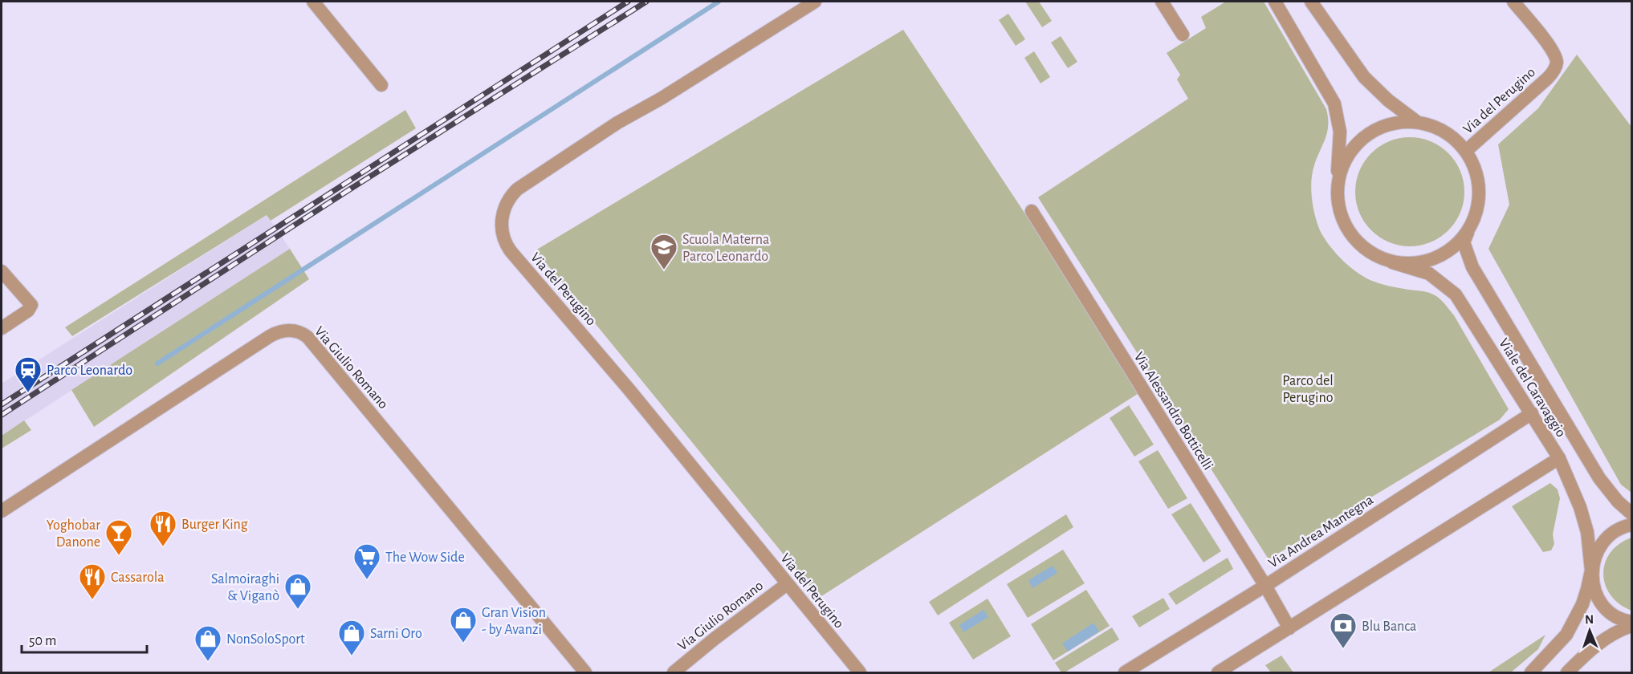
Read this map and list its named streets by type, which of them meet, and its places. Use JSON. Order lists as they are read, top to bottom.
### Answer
{
  "streets": {
    "street": [
      "Via del Perugino",
      "Via Giulio Romano",
      "Viale del Caravaggio",
      "Via Alessandro Botticelli",
      "Via Andrea Mantegna"
    ]
  },
  "crossings": [
    ["Via del Perugino", "Via Giulio Romano"],
    ["Via del Perugino", "Viale del Caravaggio"],
    ["Viale del Caravaggio", "Via Andrea Mantegna"],
    ["Via Alessandro Botticelli", "Via Andrea Mantegna"]
  ],
  "parks": ["Parco del Perugino"],
  "places": {
    "school or university": ["Scuola Materna Parco Leonardo"],
    "station": ["Parco Leonardo"],
    "restaurant": ["Burger King", "Cassarola"],
    "bar": ["Yoghobar Danone"],
    "supermarket": ["The Wow Side"],
    "shop": [
      "Salmoiraghi & Viganò",
      "Gran Vision - by Avanzi",
      "Sarni Oro",
      "NonSoloSport"
    ],
    "bank": ["Blu Banca"]
  },
  "scale_bar": "50 m",
  "north": "top"
}
